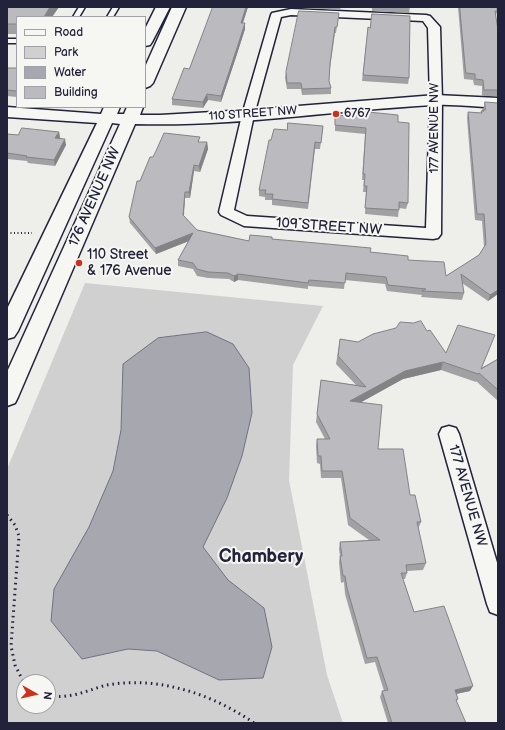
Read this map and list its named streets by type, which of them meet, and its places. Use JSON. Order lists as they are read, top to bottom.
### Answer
{
  "streets": {
    "street": [
      "110 STREET NW",
      "177 AVENUE NW",
      "176 AVENUE NW",
      "109 STREET NW"
    ]
  },
  "crossings": [
    ["110 STREET NW", "177 AVENUE NW"],
    ["110 STREET NW", "176 AVENUE NW"],
    ["110 STREET NW", "109 STREET NW"],
    ["177 AVENUE NW", "109 STREET NW"]
  ],
  "districts": ["Chambery"],
  "places": ["6767", "110 Street & 176 Avenue"],
  "legend": [
    "Road",
    "Park",
    "Water",
    "Building"
  ],
  "north": "right"
}
